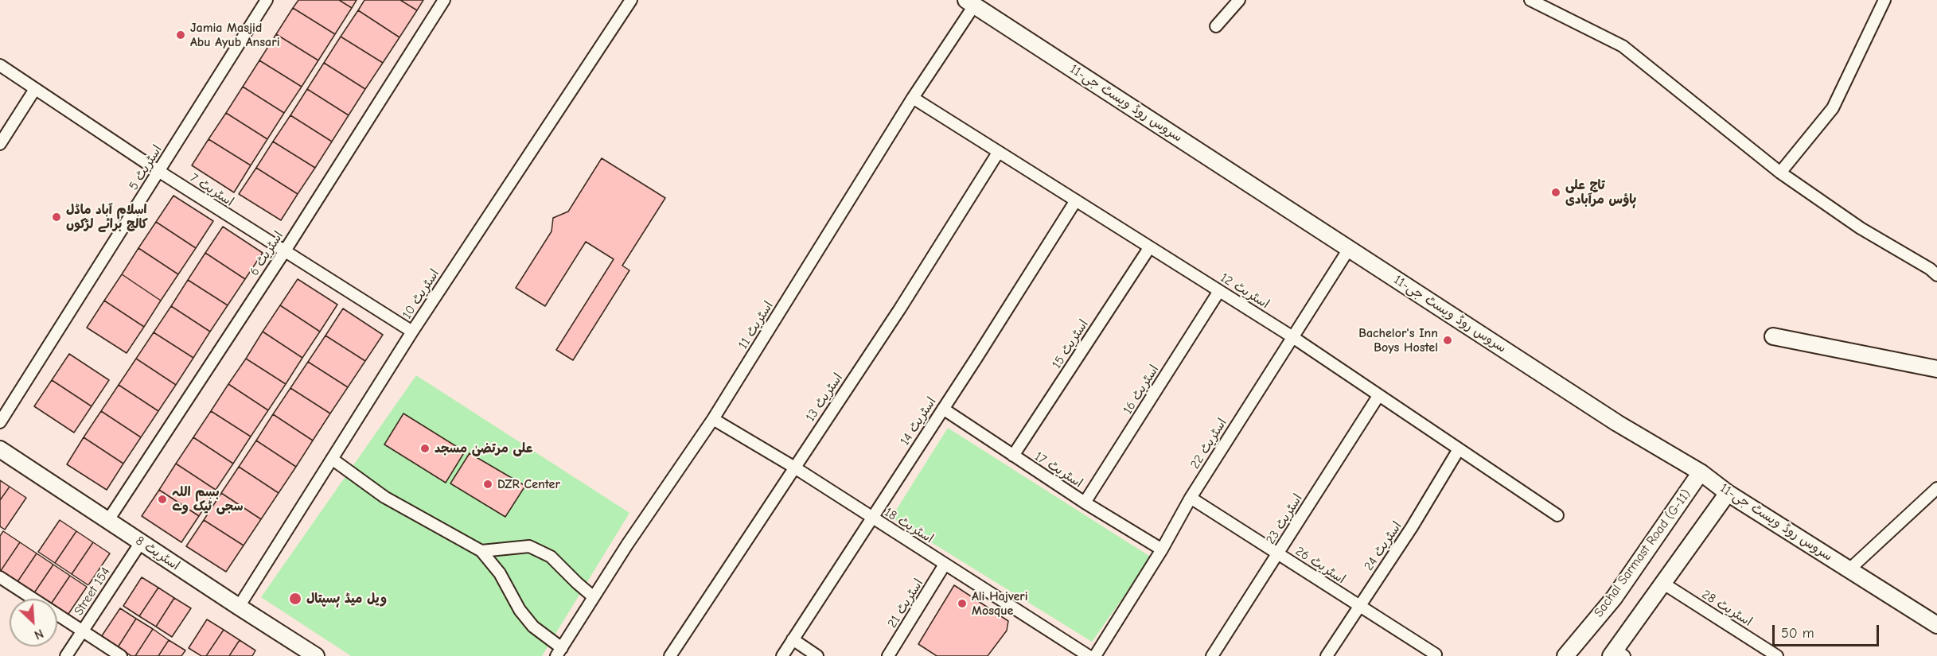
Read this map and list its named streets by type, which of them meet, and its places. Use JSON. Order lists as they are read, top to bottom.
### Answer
{
  "streets": {
    "main road": ["سروس روڈ ویسٹ جی-11", "اسٹریٹ 8", "Sachal Sarmast Road (G-11)"],
    "street": [
      "اسٹریٹ 5",
      "اسٹریٹ 7",
      "اسٹریٹ 6",
      "اسٹریٹ 12",
      "اسٹریٹ 10",
      "اسٹریٹ 11",
      "اسٹریٹ 15",
      "اسٹریٹ 16",
      "اسٹریٹ 13",
      "اسٹریٹ 14",
      "اسٹریٹ 22",
      "اسٹریٹ 17",
      "اسٹریٹ 23",
      "اسٹریٹ 18",
      "اسٹریٹ 24",
      "اسٹریٹ 26",
      "Street 154",
      "اسٹریٹ 21",
      "اسٹریٹ 28"
    ]
  },
  "crossings": [
    ["سروس روڈ ویسٹ جی-11", "اسٹریٹ 11"],
    ["سروس روڈ ویسٹ جی-11", "اسٹریٹ 22"],
    ["سروس روڈ ویسٹ جی-11", "Sachal Sarmast Road (G-11)"],
    ["اسٹریٹ 5", "اسٹریٹ 7"],
    ["اسٹریٹ 7", "اسٹریٹ 6"],
    ["اسٹریٹ 7", "اسٹریٹ 10"],
    ["اسٹریٹ 6", "اسٹریٹ 8"],
    ["اسٹریٹ 12", "اسٹریٹ 11"],
    ["اسٹریٹ 12", "اسٹریٹ 15"],
    ["اسٹریٹ 12", "اسٹریٹ 16"],
    ["اسٹریٹ 12", "اسٹریٹ 13"],
    ["اسٹریٹ 12", "اسٹریٹ 14"],
    ["اسٹریٹ 12", "اسٹریٹ 22"],
    ["اسٹریٹ 12", "اسٹریٹ 23"],
    ["اسٹریٹ 12", "اسٹریٹ 24"],
    ["اسٹریٹ 10", "اسٹریٹ 8"],
    ["اسٹریٹ 11", "اسٹریٹ 18"],
    ["اسٹریٹ 15", "اسٹریٹ 17"],
    ["اسٹریٹ 16", "اسٹریٹ 17"],
    ["اسٹریٹ 13", "اسٹریٹ 18"],
    ["اسٹریٹ 14", "اسٹریٹ 17"],
    ["اسٹریٹ 14", "اسٹریٹ 18"],
    ["اسٹریٹ 22", "اسٹریٹ 17"],
    ["اسٹریٹ 22", "اسٹریٹ 26"],
    ["اسٹریٹ 23", "اسٹریٹ 26"],
    ["اسٹریٹ 18", "اسٹریٹ 21"],
    ["اسٹریٹ 24", "اسٹریٹ 26"],
    ["اسٹریٹ 8", "Street 154"]
  ],
  "places": [
    "Jamia Masjid Abu Ayub Ansari",
    "تاج علی ہاؤس مرآبادی",
    "اسلام آباد ماڈل کالج برائے لڑکوں",
    "Bachelor's Inn Boys Hostel",
    "علی مرتضیٰ مسجد",
    "DZR Center",
    "بسم اللہ سجی ٹیک وے",
    "ویل میڈ ہسپتال",
    "Ali Hajveri Mosque"
  ],
  "scale_bar": "50 m",
  "north": "bottom right"
}
